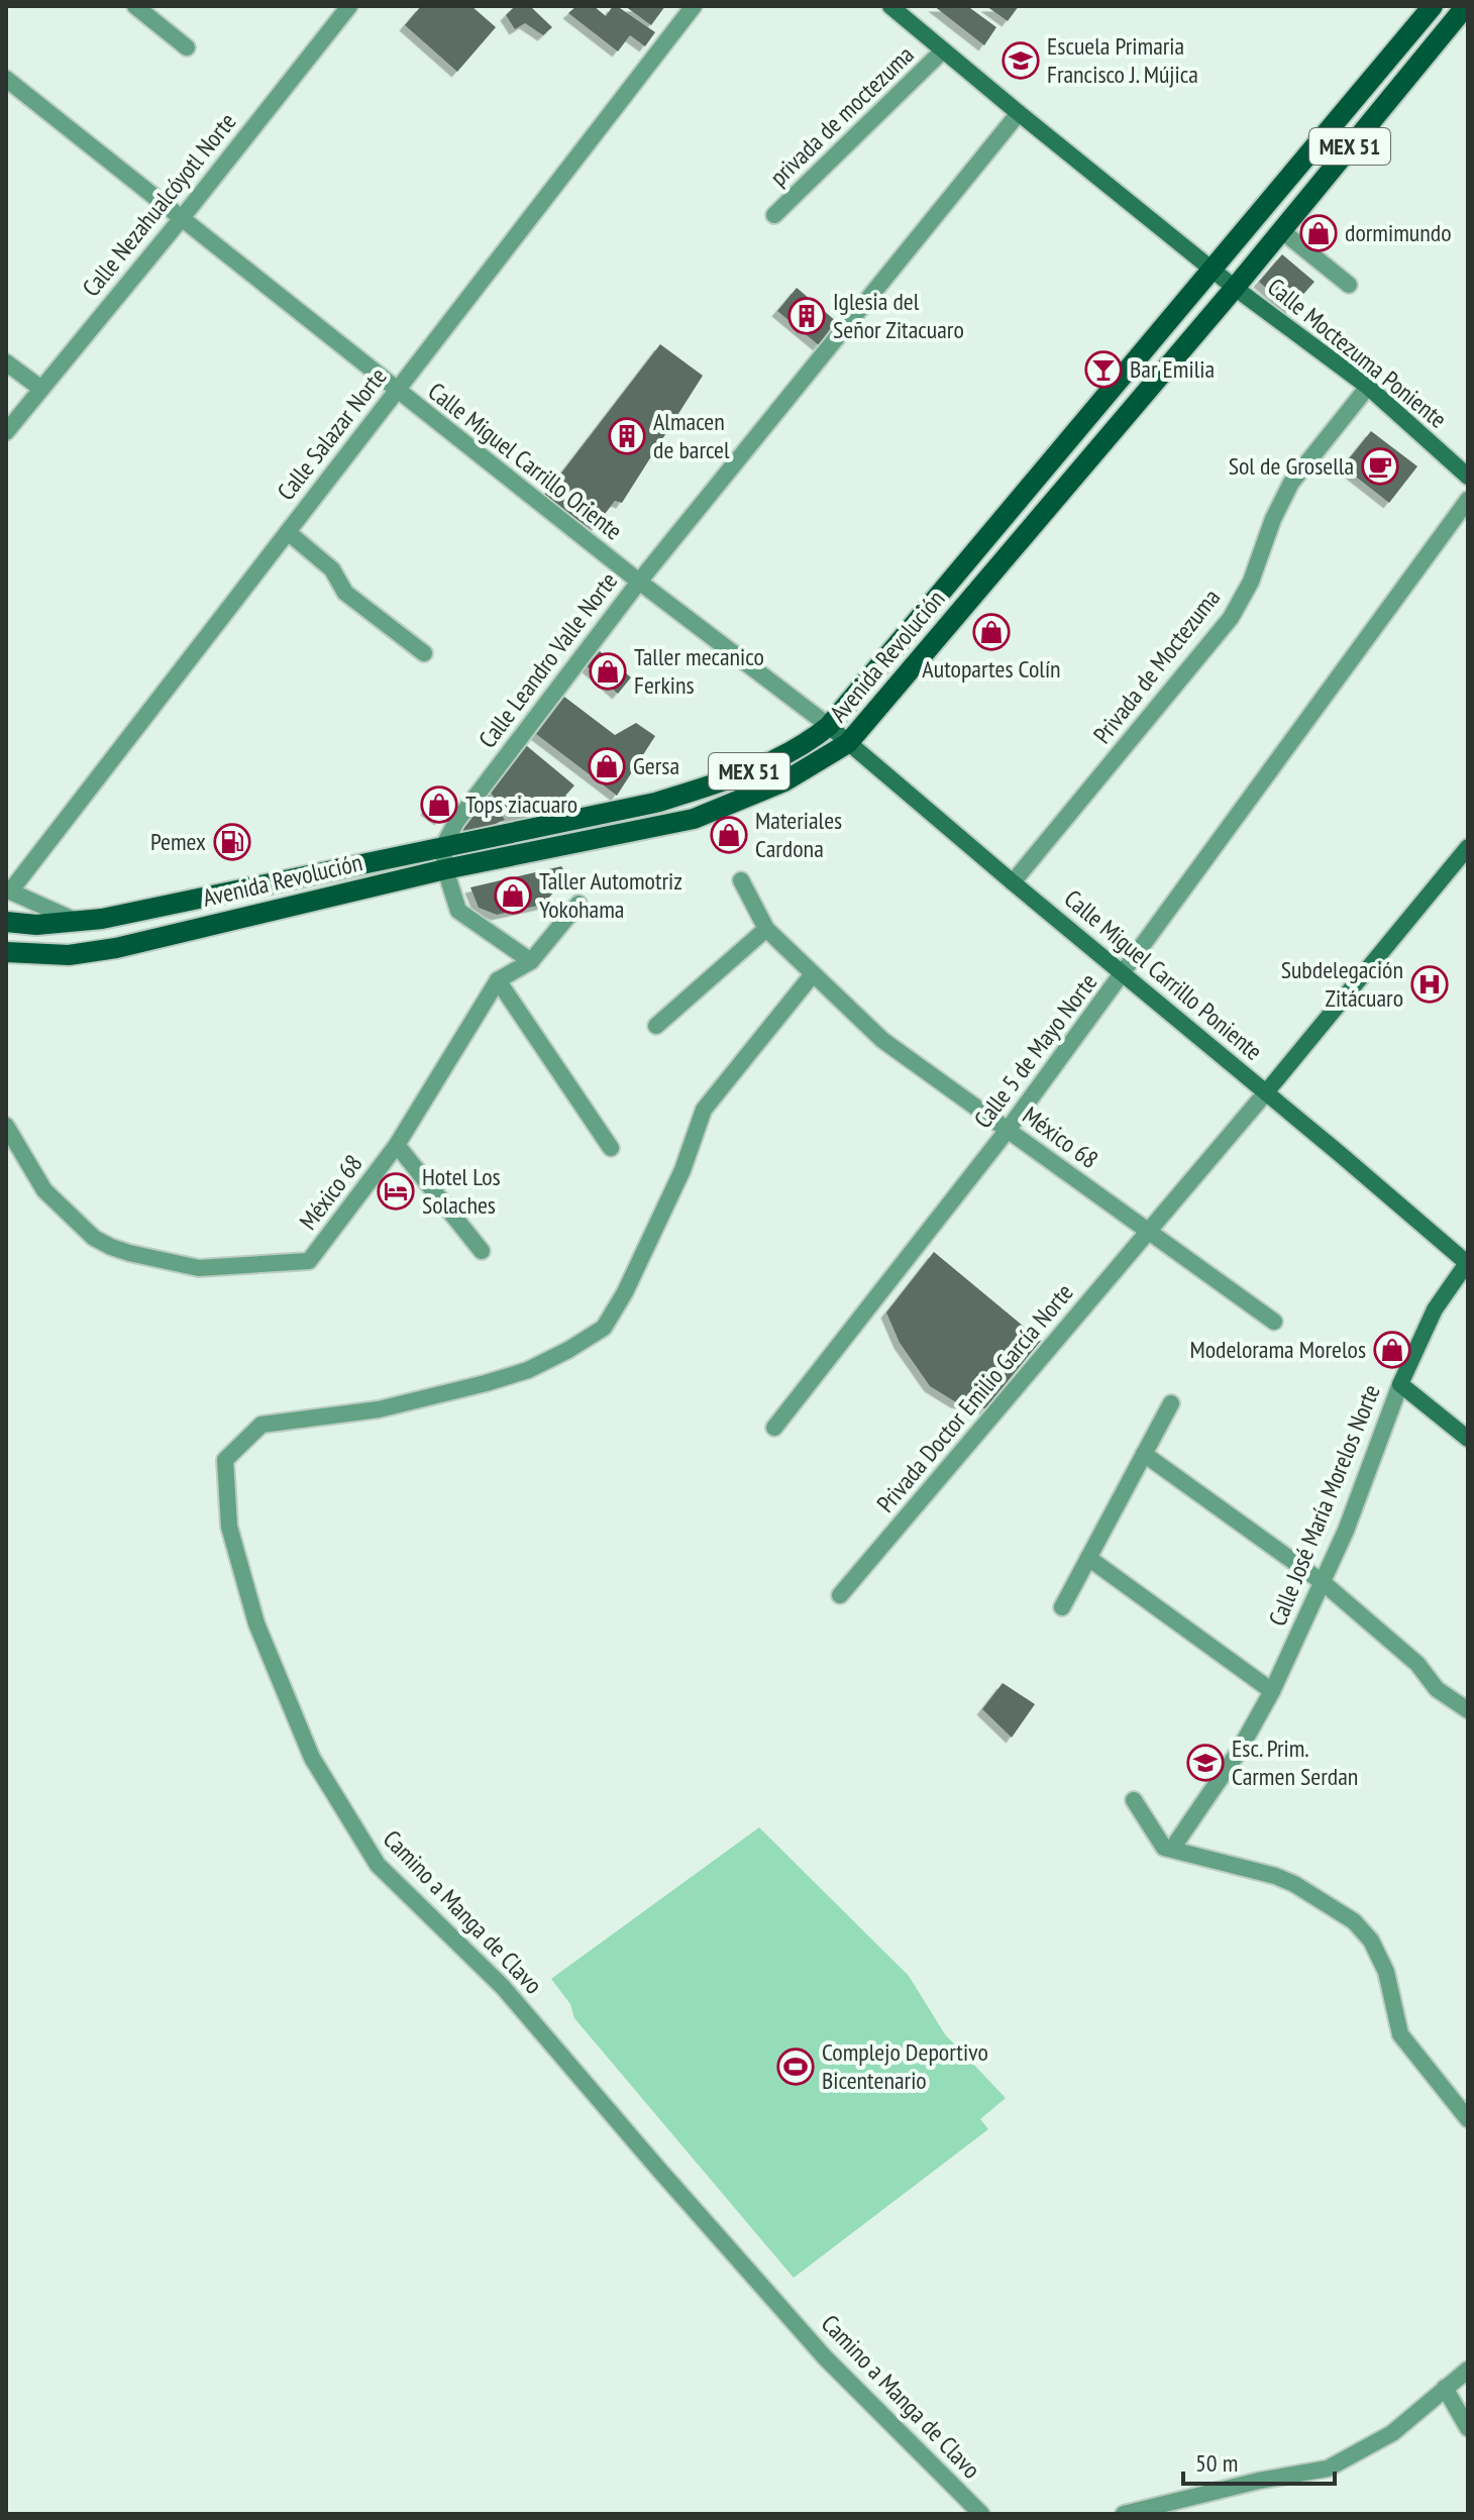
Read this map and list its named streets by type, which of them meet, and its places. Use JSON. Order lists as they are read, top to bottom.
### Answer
{
  "streets": {
    "main road": ["MEX 51", "Avenida Revolución"],
    "street": [
      "privada de moctezuma",
      "Calle Nezahualcóyotl Norte",
      "Calle Moctezuma Poniente",
      "Calle Salazar Norte",
      "Calle Miguel Carrillo Oriente",
      "Calle Leandro Valle Norte",
      "Privada de Moctezuma",
      "Calle Miguel Carrillo Poniente",
      "Calle 5 de Mayo Norte",
      "México 68",
      "Privada Doctor Emilio García Norte",
      "Calle José María Morelos Norte",
      "Camino a Manga de Clavo"
    ]
  },
  "crossings": [
    ["privada de moctezuma", "Calle Moctezuma Poniente"],
    ["Calle Nezahualcóyotl Norte", "Calle Miguel Carrillo Oriente"],
    ["Calle Moctezuma Poniente", "Avenida Revolución"],
    ["Calle Moctezuma Poniente", "Calle Leandro Valle Norte"],
    ["Calle Moctezuma Poniente", "Privada de Moctezuma"],
    ["Calle Salazar Norte", "Calle Miguel Carrillo Oriente"],
    ["Calle Miguel Carrillo Oriente", "Avenida Revolución"],
    ["Calle Miguel Carrillo Oriente", "Calle Leandro Valle Norte"],
    ["Calle Miguel Carrillo Oriente", "Calle Miguel Carrillo Poniente"],
    ["Avenida Revolución", "Calle Leandro Valle Norte"],
    ["Avenida Revolución", "Calle Miguel Carrillo Poniente"],
    ["Privada de Moctezuma", "Calle Miguel Carrillo Poniente"],
    ["Calle Miguel Carrillo Poniente", "Calle 5 de Mayo Norte"],
    ["Calle Miguel Carrillo Poniente", "Privada Doctor Emilio García Norte"],
    ["Calle Miguel Carrillo Poniente", "Calle José María Morelos Norte"],
    ["Calle 5 de Mayo Norte", "México 68"],
    ["México 68", "Privada Doctor Emilio García Norte"],
    ["México 68", "Camino a Manga de Clavo"]
  ],
  "places": {
    "school or university": ["Escuela Primaria Francisco J. Mújica", "Esc. Prim. Carmen Serdan"],
    "shop": [
      "dormimundo",
      "Autopartes Colín",
      "Taller mecanico Ferkins",
      "Gersa",
      "Tops ziacuaro",
      "Materiales Cardona",
      "Taller Automotriz Yokohama",
      "Modelorama Morelos"
    ],
    "building": ["Iglesia del Señor Zitacuaro", "Almacen de barcel"],
    "bar": ["Bar Emilia"],
    "cafe": ["Sol de Grosella"],
    "fuel station": ["Pemex"],
    "hospital": ["Subdelegación Zitácuaro"],
    "hotel": ["Hotel Los Solaches"],
    "sports": ["Complejo Deportivo Bicentenario"]
  },
  "scale_bar": "50 m"
}
